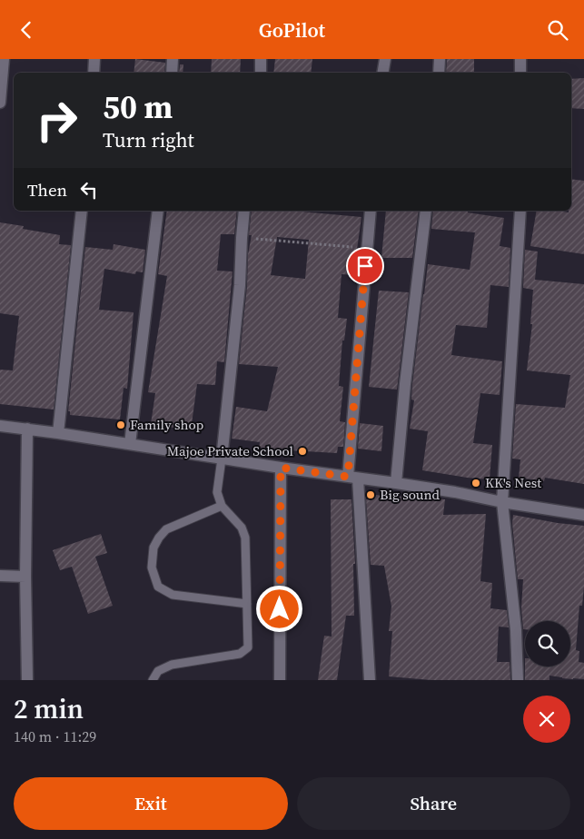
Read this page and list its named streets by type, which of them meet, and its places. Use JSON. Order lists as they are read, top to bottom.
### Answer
{
  "places": [
    "Family shop",
    "Majoe Private School",
    "KK's Nest",
    "Big sound"
  ],
  "page": {
    "header": "GoPilot",
    "turn": ["50 m", "Turn right"],
    "then": "Then",
    "heading": ["2 min", "140 m · 11:29"],
    "buttons": ["Exit", "Share"]
  }
}
